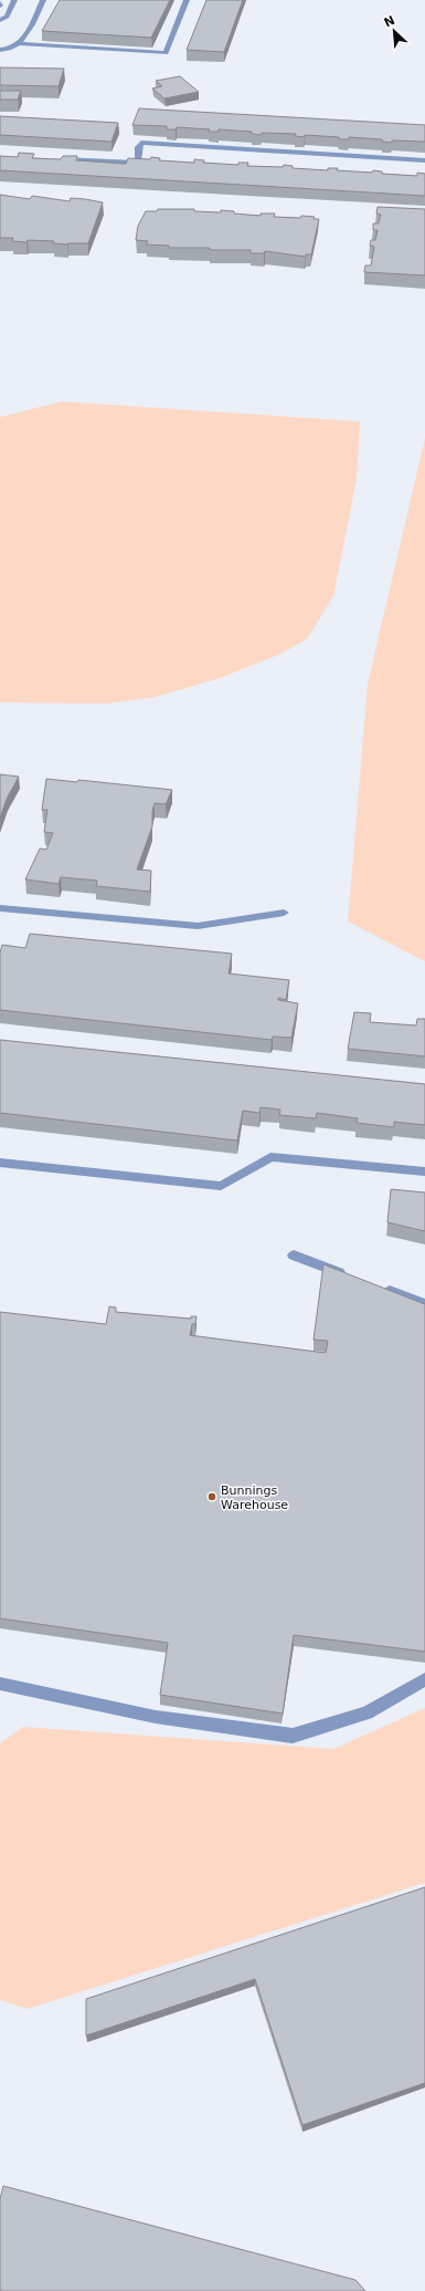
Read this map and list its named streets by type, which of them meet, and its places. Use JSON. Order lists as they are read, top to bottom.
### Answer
{
  "places": ["Bunnings Warehouse"],
  "north": "top left"
}
